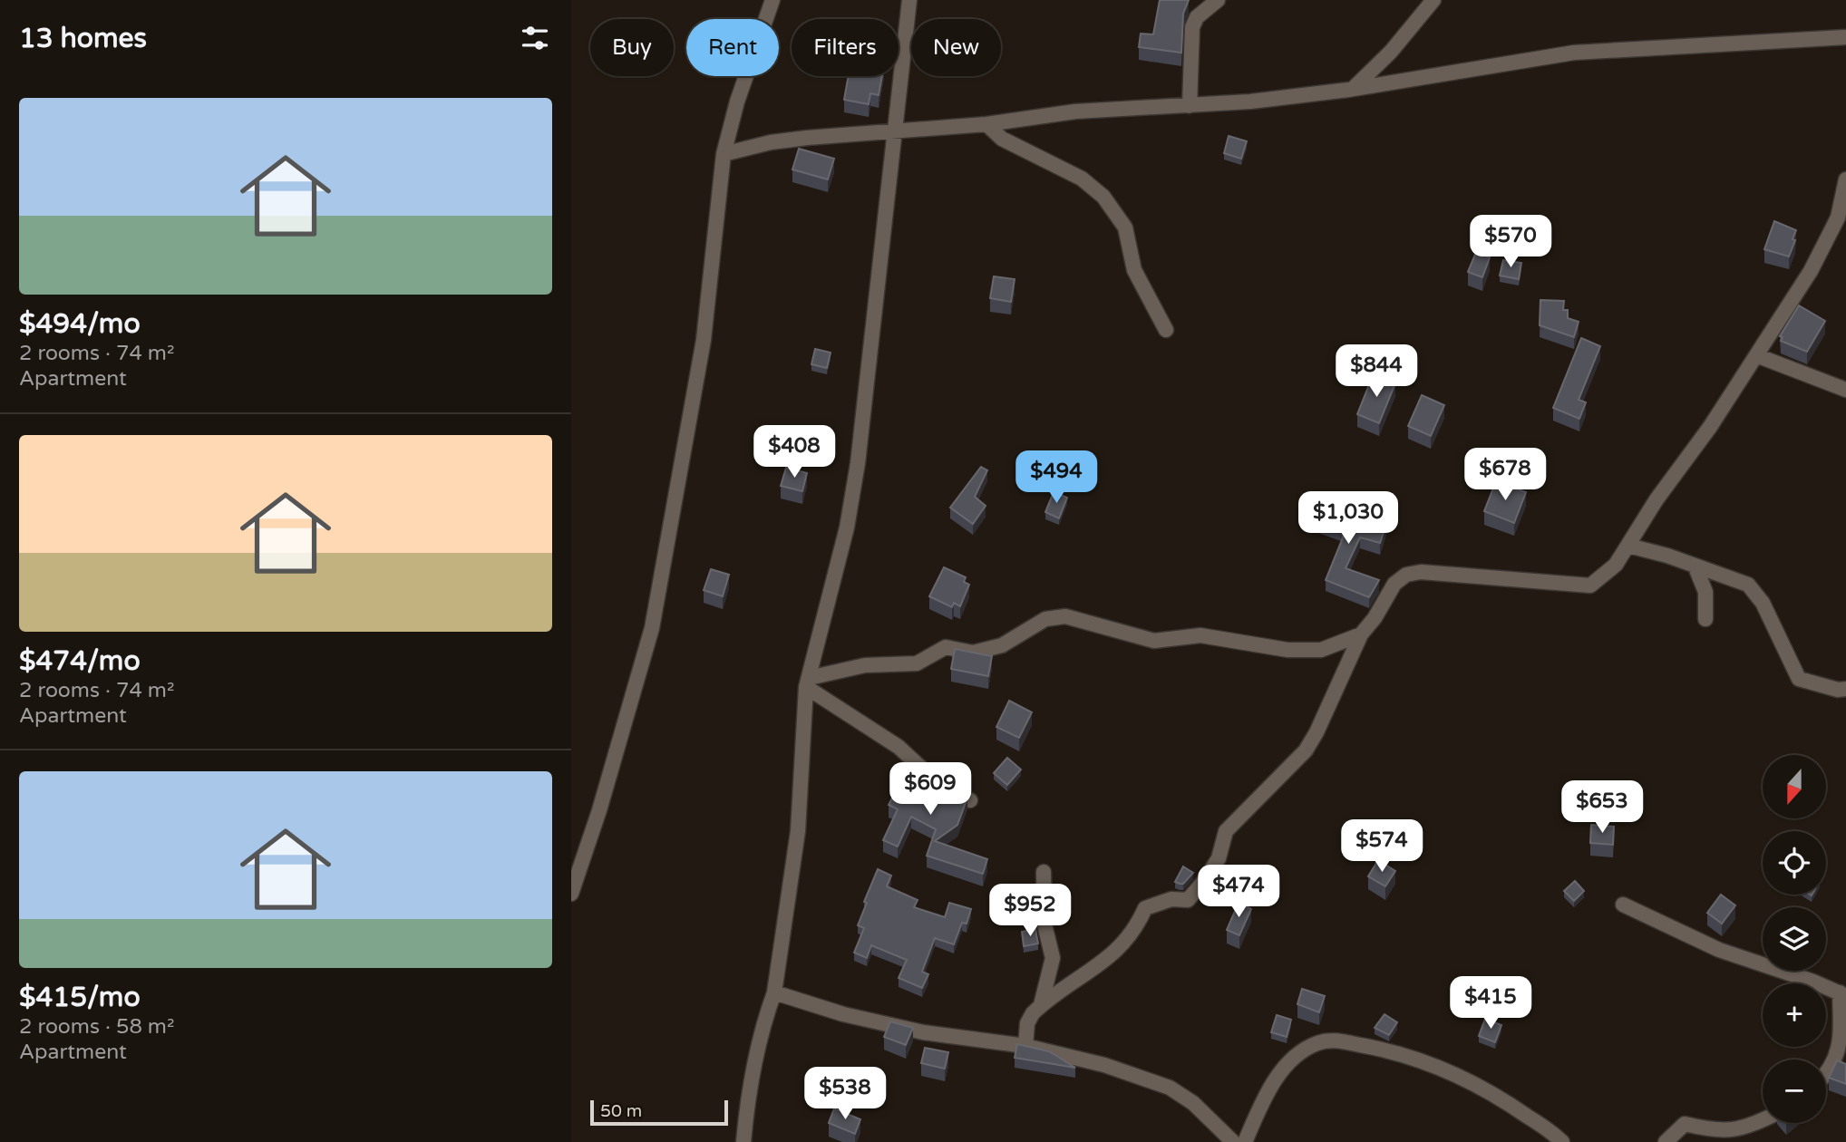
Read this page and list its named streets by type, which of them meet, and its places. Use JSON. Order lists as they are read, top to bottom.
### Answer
{
  "scale_bar": "50 m",
  "north": "bottom",
  "page": {
    "heading": "13 homes",
    "chip": [
      "Buy",
      "Rent",
      "Filters",
      "New"
    ],
    "list": [
      {
        "name": "$494/mo",
        "note": "2 rooms · 74 m² · Apartment"
      },
      {
        "name": "$474/mo",
        "note": "2 rooms · 74 m² · Apartment"
      },
      {
        "name": "$415/mo",
        "note": "2 rooms · 58 m² · Apartment"
      }
    ],
    "price": [
      "$570",
      "$844",
      "$408",
      "$678",
      "$494",
      "$1,030",
      "$609",
      "$653",
      "$574",
      "$474",
      "$952",
      "$415",
      "$538"
    ],
    "map_buttons": ["+", "−"],
    "scale": "50 m"
  }
}
